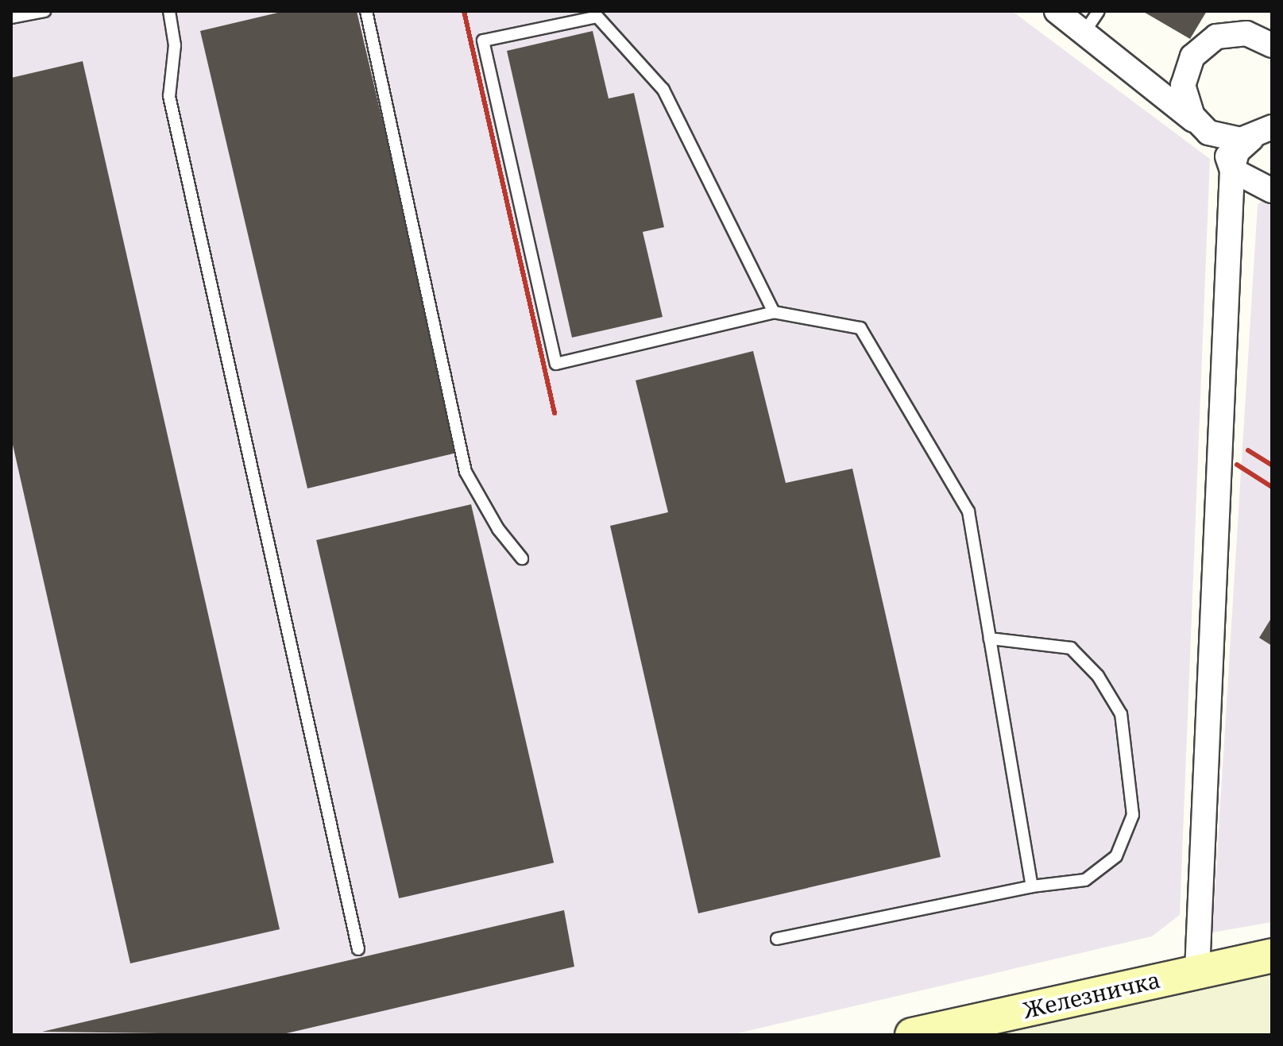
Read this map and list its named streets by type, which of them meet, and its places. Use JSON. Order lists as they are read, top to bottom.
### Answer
{
  "streets": {
    "main road": ["Железничка"]
  }
}
